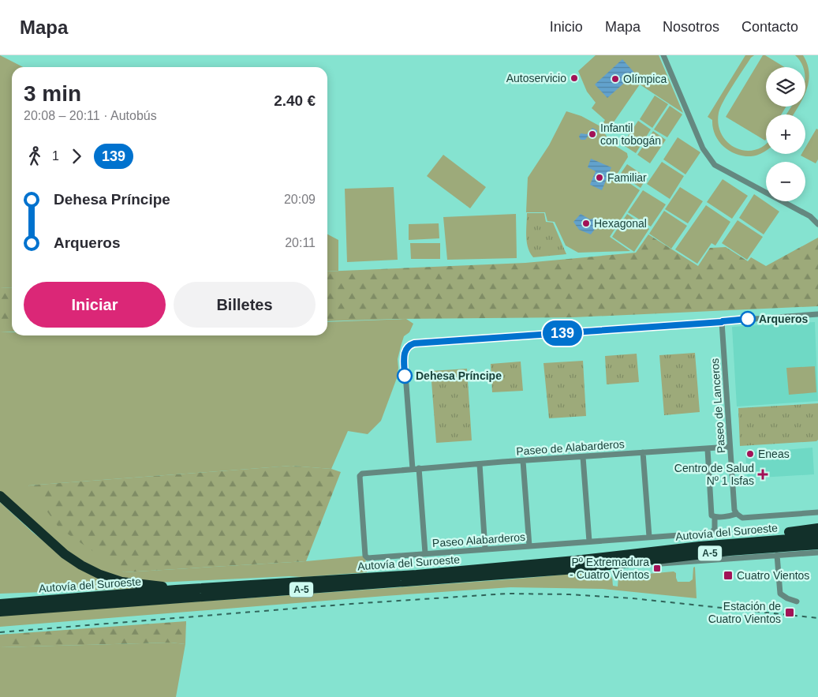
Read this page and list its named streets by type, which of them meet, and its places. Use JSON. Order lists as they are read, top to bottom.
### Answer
{
  "streets": {
    "highway": ["Autovía del Suroeste", "A-5"],
    "street": ["Paseo de Lanceros", "Paseo de Alabarderos", "Paseo Alabarderos"]
  },
  "crossings": [
    ["Paseo de Lanceros", "Paseo de Alabarderos"],
    ["Paseo de Lanceros", "Paseo Alabarderos"],
    ["Paseo de Alabarderos", "Paseo Alabarderos"]
  ],
  "places": {
    "other": [
      "Autoservicio",
      "Olímpica",
      "Infantil con tobogán",
      "Familiar",
      "Hexagonal",
      "Arqueros",
      "Dehesa Príncipe",
      "Eneas"
    ],
    "health": ["Centro de Salud Nº 1 Isfas"],
    "transit": ["Pº Extremadura - Cuatro Vientos", "Cuatro Vientos", "Estación de Cuatro Vientos"]
  },
  "lines": ["bus line 139"],
  "page": {
    "header": "Mapa",
    "nav": [
      "Inicio",
      "Mapa",
      "Nosotros",
      "Contacto"
    ],
    "on_map": "139",
    "map_buttons": ["+", "−"],
    "heading": ["3 min", "20:08 – 20:11 · Autobús", "2.40 €"],
    "legs": ["1", "139"],
    "list": [
      {
        "name": "Dehesa Príncipe",
        "value": "20:09"
      },
      {
        "name": "Arqueros",
        "value": "20:11"
      }
    ],
    "buttons": ["Iniciar", "Billetes"]
  }
}
